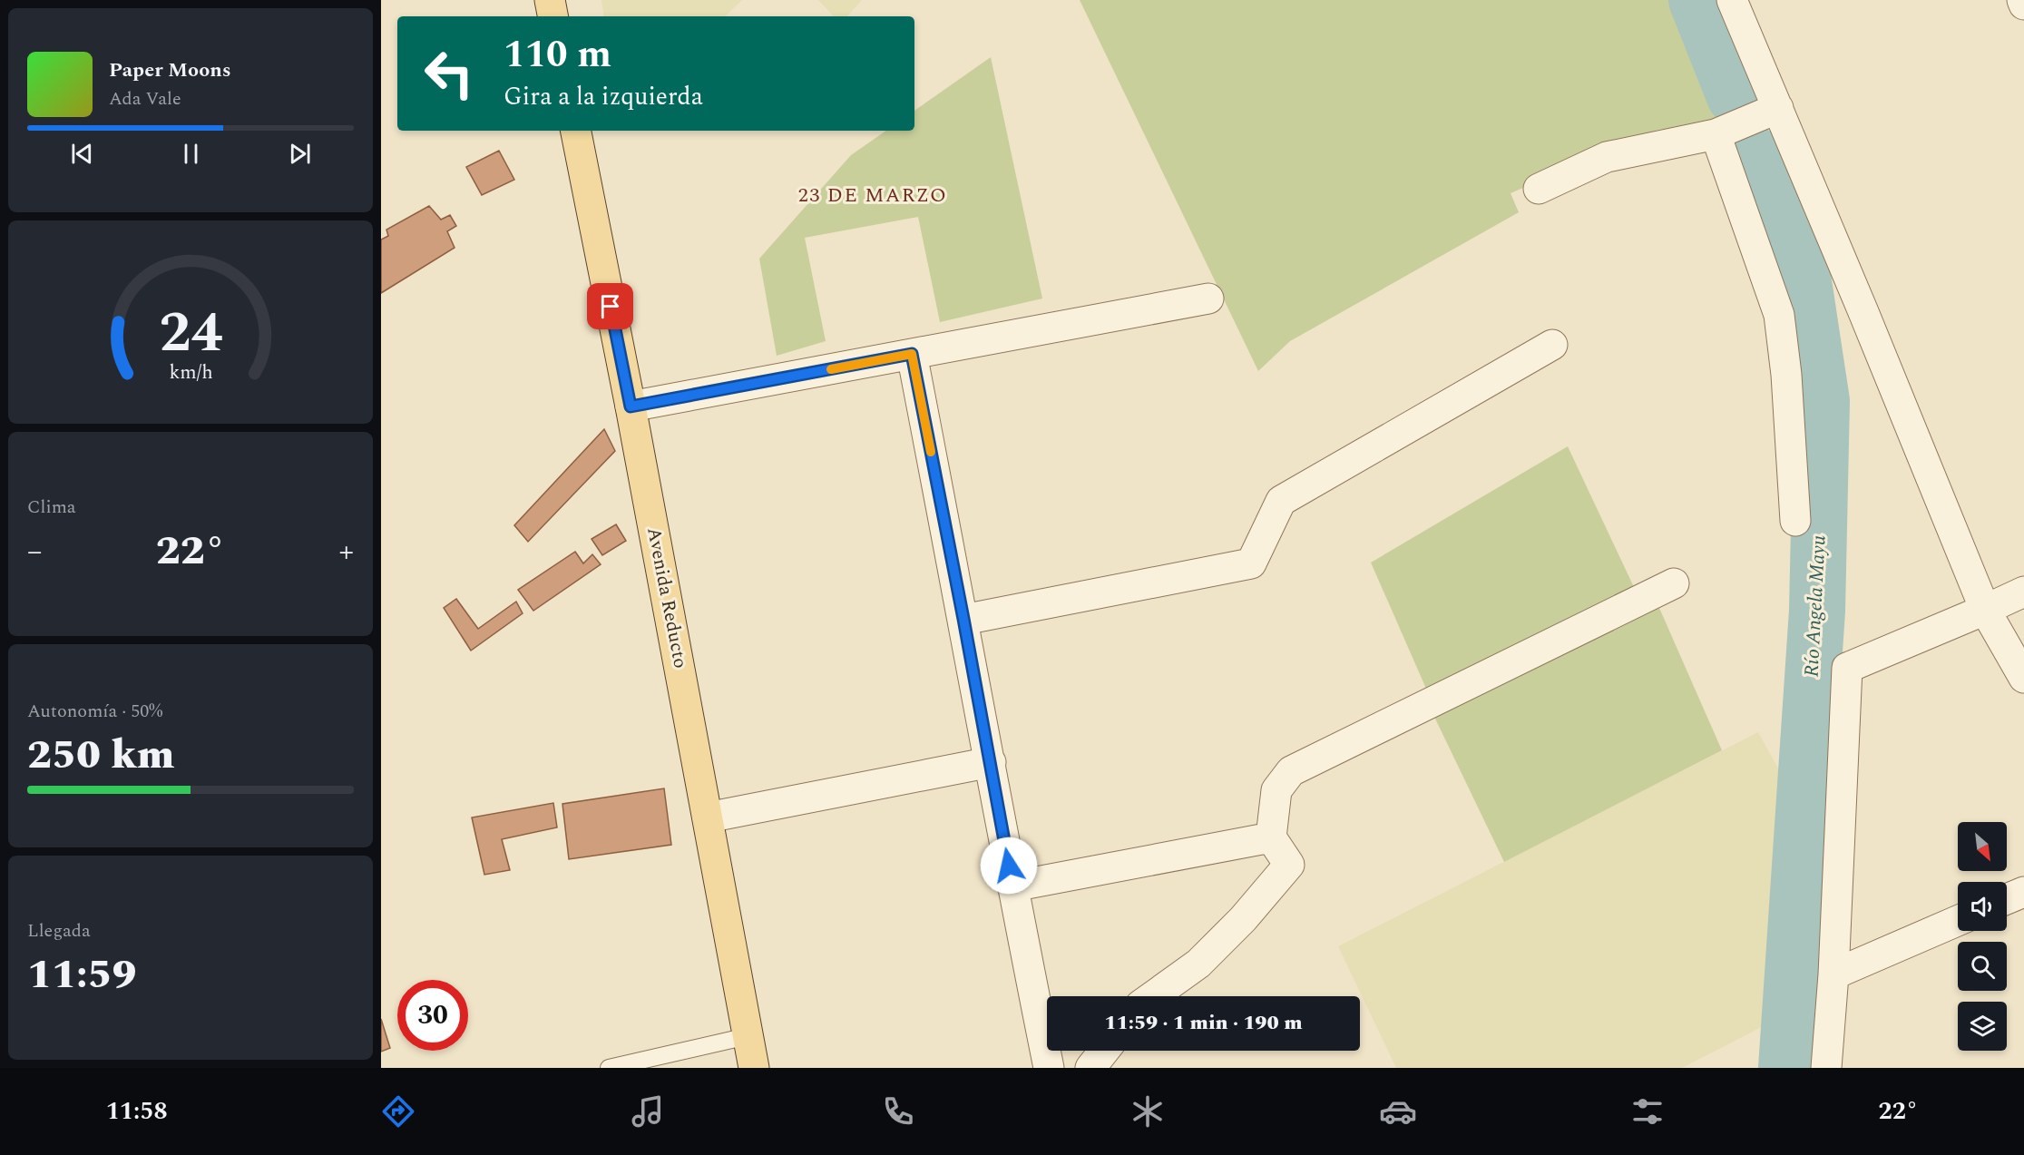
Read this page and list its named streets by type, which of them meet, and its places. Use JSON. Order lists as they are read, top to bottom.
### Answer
{
  "streets": {
    "main road": ["Avenida Reducto"]
  },
  "districts": ["23 DE MARZO"],
  "water": ["Río Angela Mayu"],
  "north": "bottom right",
  "page": {
    "turn": ["110 m", "Gira a la izquierda"],
    "song": ["Paper Moons", "Ada Vale"],
    "tile": [
      "Clima",
      ["Autonomía · 50%", "250 km"],
      ["Llegada", "11:59"]
    ],
    "heat": ["−", "22°", "+"],
    "limit": "30",
    "trip": "11:59 · 1 min · 190 m",
    "tabs": ["11:58", "22°"],
    "gauge": ["24", "km/h"]
  }
}
